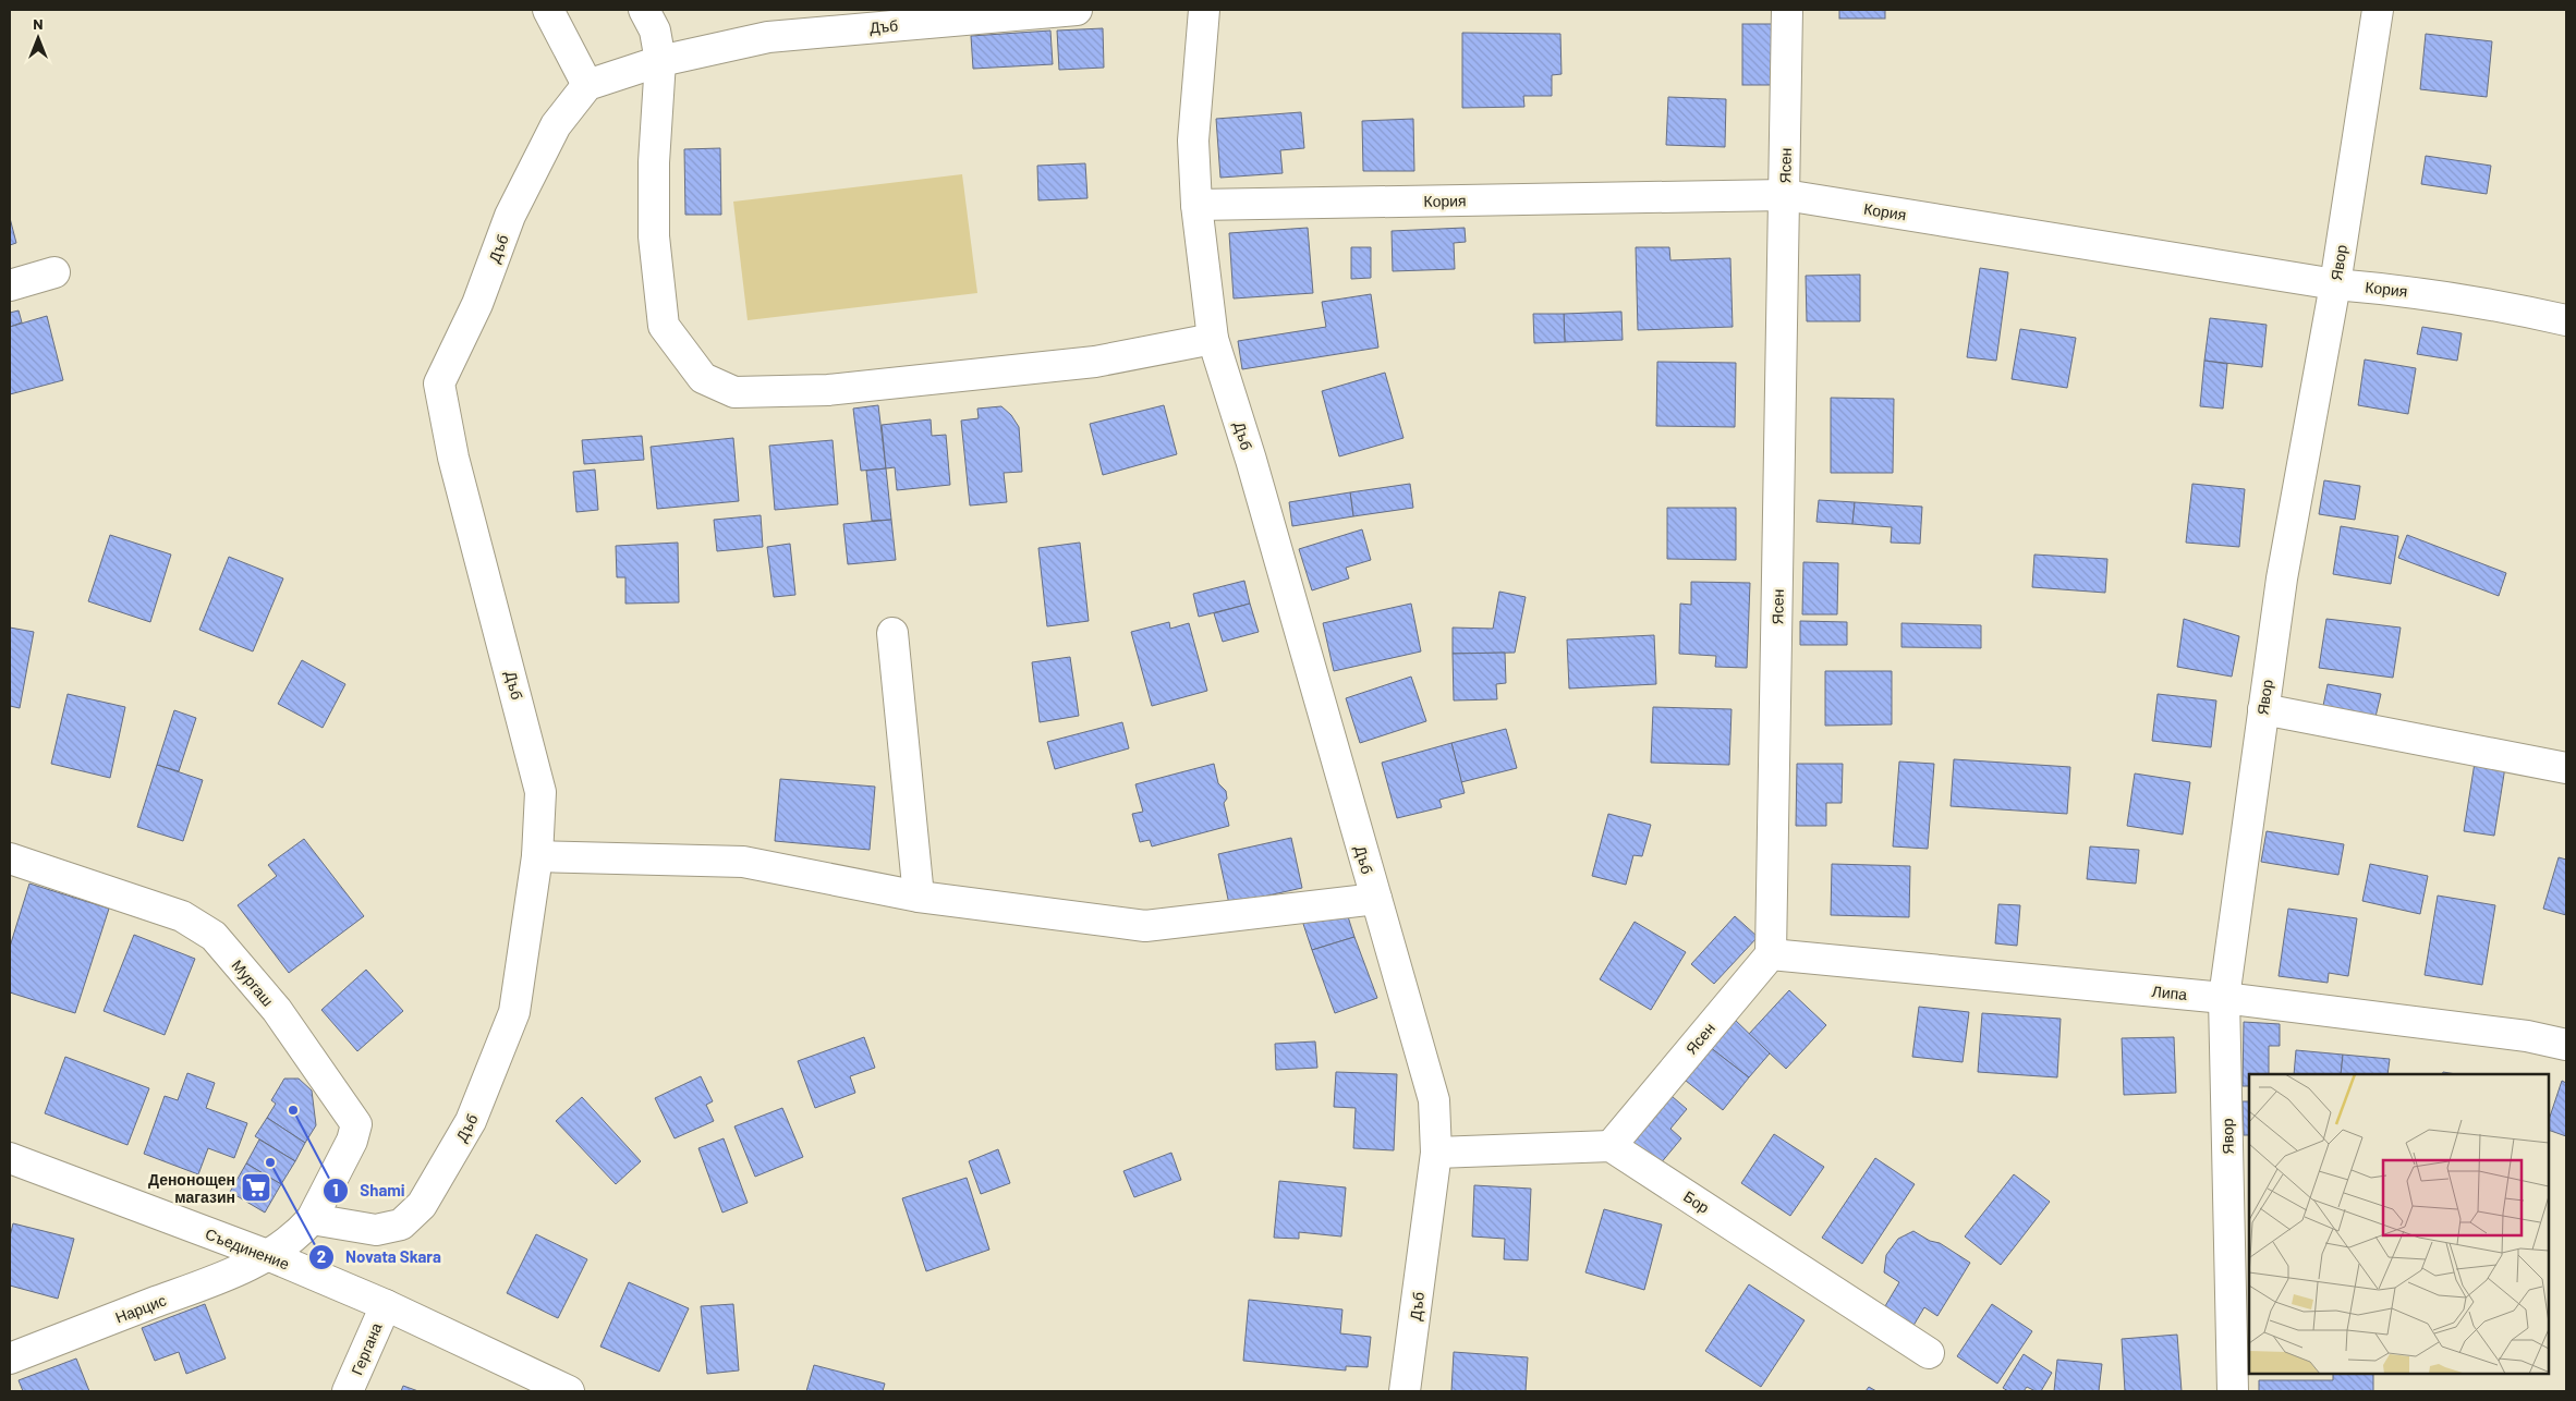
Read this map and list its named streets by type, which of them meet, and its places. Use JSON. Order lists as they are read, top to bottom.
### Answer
{
  "streets": {
    "street": [
      "Дъб",
      "Ясен",
      "Кория",
      "Явор",
      "Мургаш",
      "Липа",
      "Бор",
      "Съединение",
      "Нарцис",
      "Гергана"
    ]
  },
  "crossings": [
    ["Дъб", "Кория"],
    ["Дъб", "Мургаш"],
    ["Ясен", "Кория"],
    ["Ясен", "Липа"],
    ["Ясен", "Бор"],
    ["Кория", "Явор"],
    ["Явор", "Липа"],
    ["Съединение", "Нарцис"],
    ["Съединение", "Гергана"]
  ],
  "places": {
    "other": ["Shami", "Novata Skara"],
    "supermarket": ["Денонощен магазин"]
  },
  "north": "top"
}
